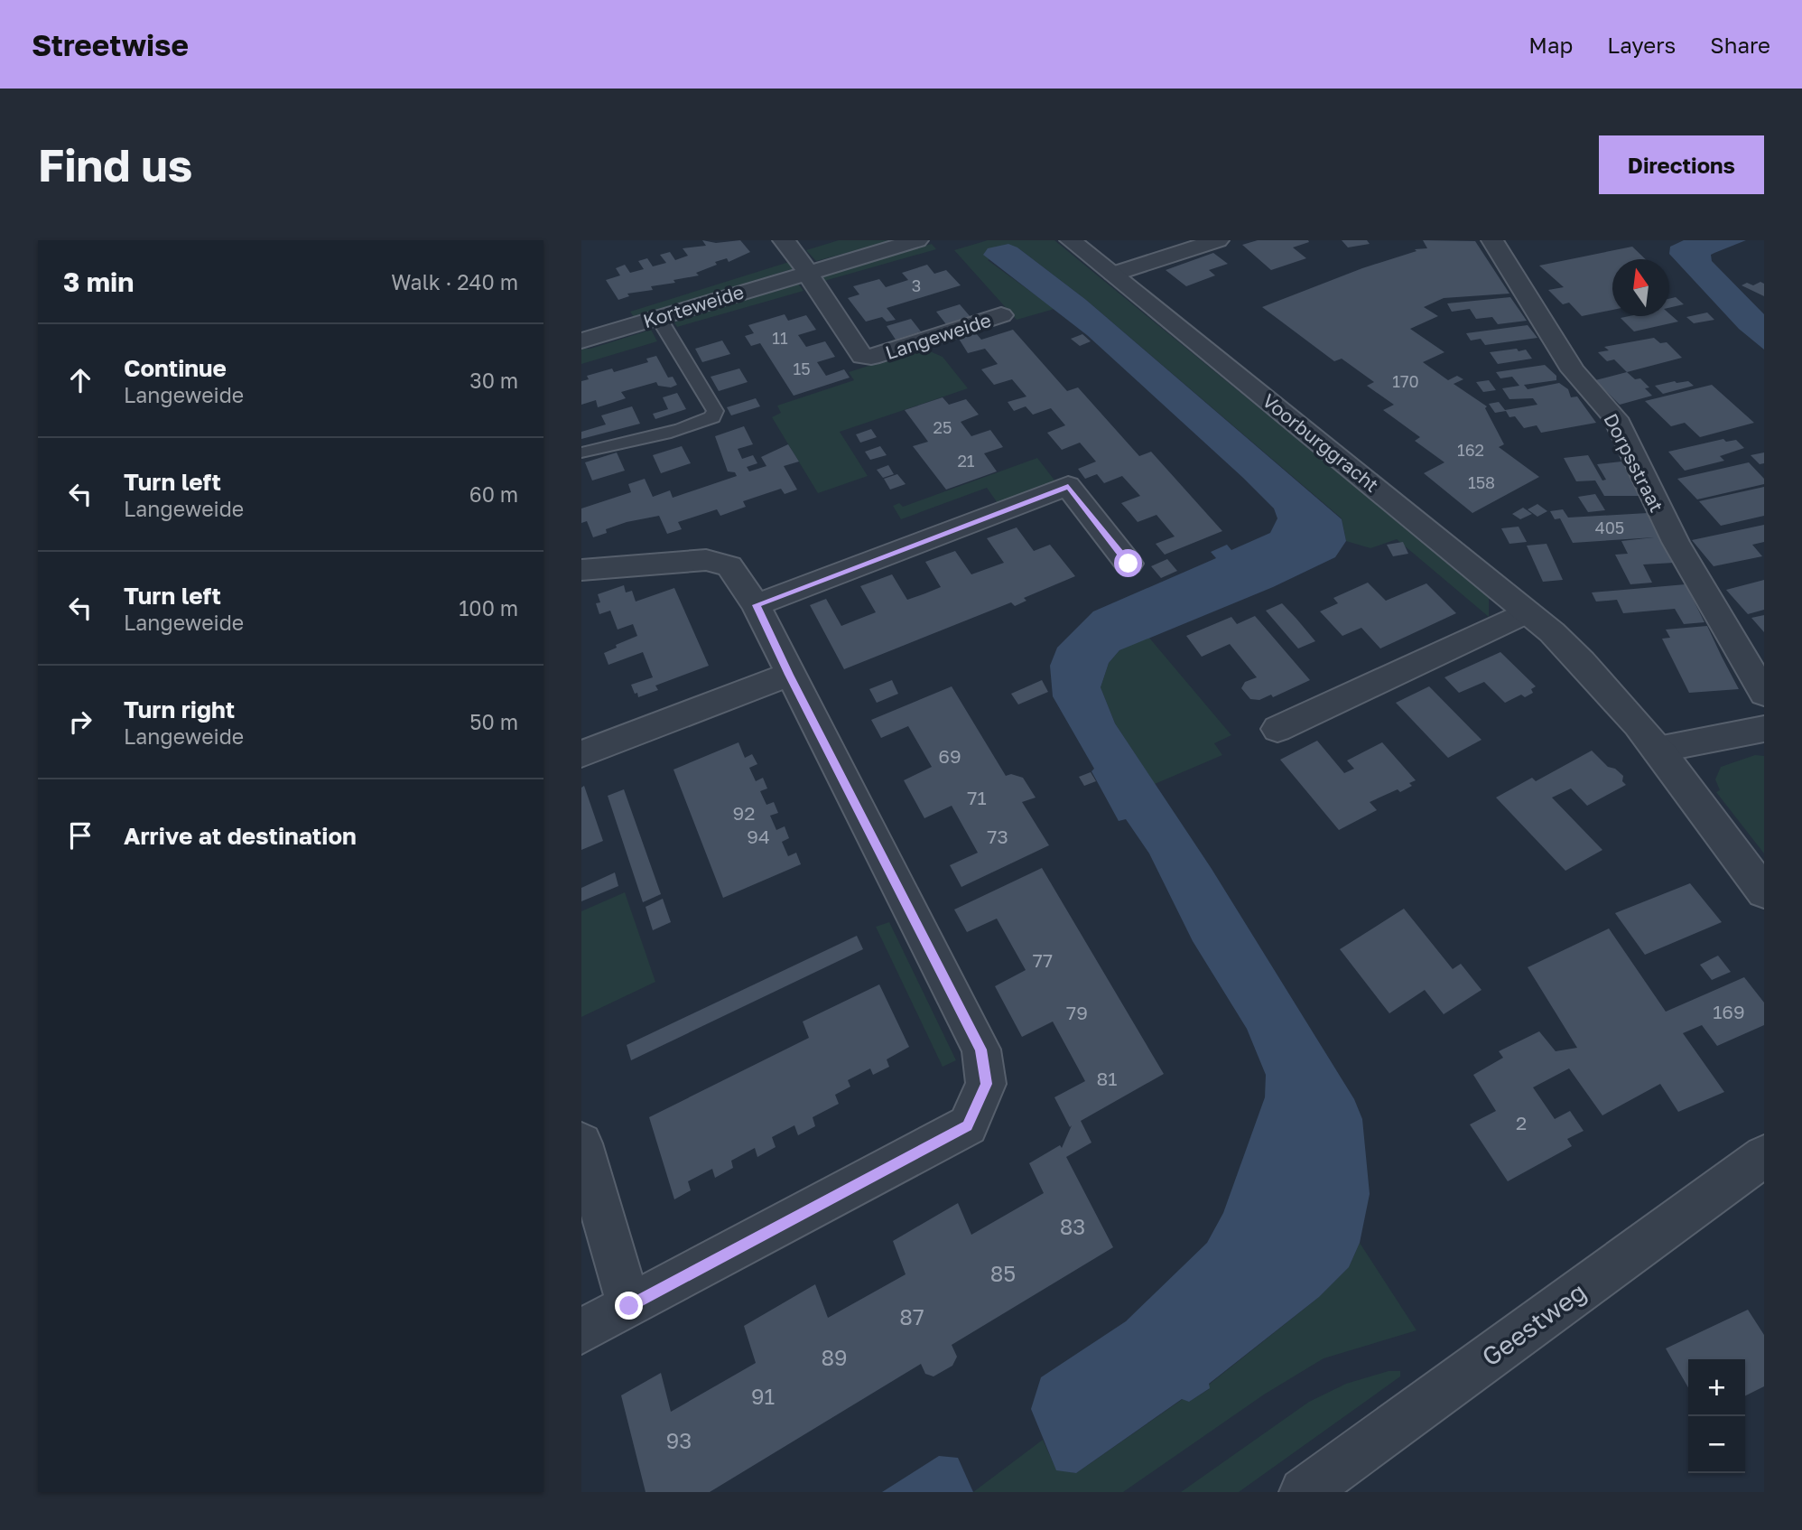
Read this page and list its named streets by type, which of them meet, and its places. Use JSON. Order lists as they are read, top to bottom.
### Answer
{
  "streets": {
    "street": [
      "Korteweide",
      "Langeweide",
      "Voorburggracht",
      "Dorpsstraat",
      "Geestweg"
    ]
  },
  "crossings": [
    ["Korteweide", "Langeweide"]
  ],
  "house_numbers": [
    "3",
    "11",
    "15",
    "170",
    "25",
    "162",
    "21",
    "158",
    "405",
    "69",
    "71",
    "92",
    "94",
    "73",
    "77",
    "169",
    "79",
    "81",
    "2",
    "83",
    "85",
    "87",
    "89",
    "91",
    "93"
  ],
  "north": "top",
  "page": {
    "header": "Streetwise",
    "nav": ["Map", "Layers", "Share"],
    "buttons": "Directions",
    "title": "Find us",
    "heading": ["3 min", "Walk · 240 m"],
    "list": [
      ["Continue", "Langeweide", "30 m"],
      ["Turn left", "Langeweide", "60 m"],
      ["Turn left", "Langeweide", "100 m"],
      ["Turn right", "Langeweide", "50 m"],
      "Arrive at destination"
    ],
    "map_buttons": ["+", "−"]
  }
}
